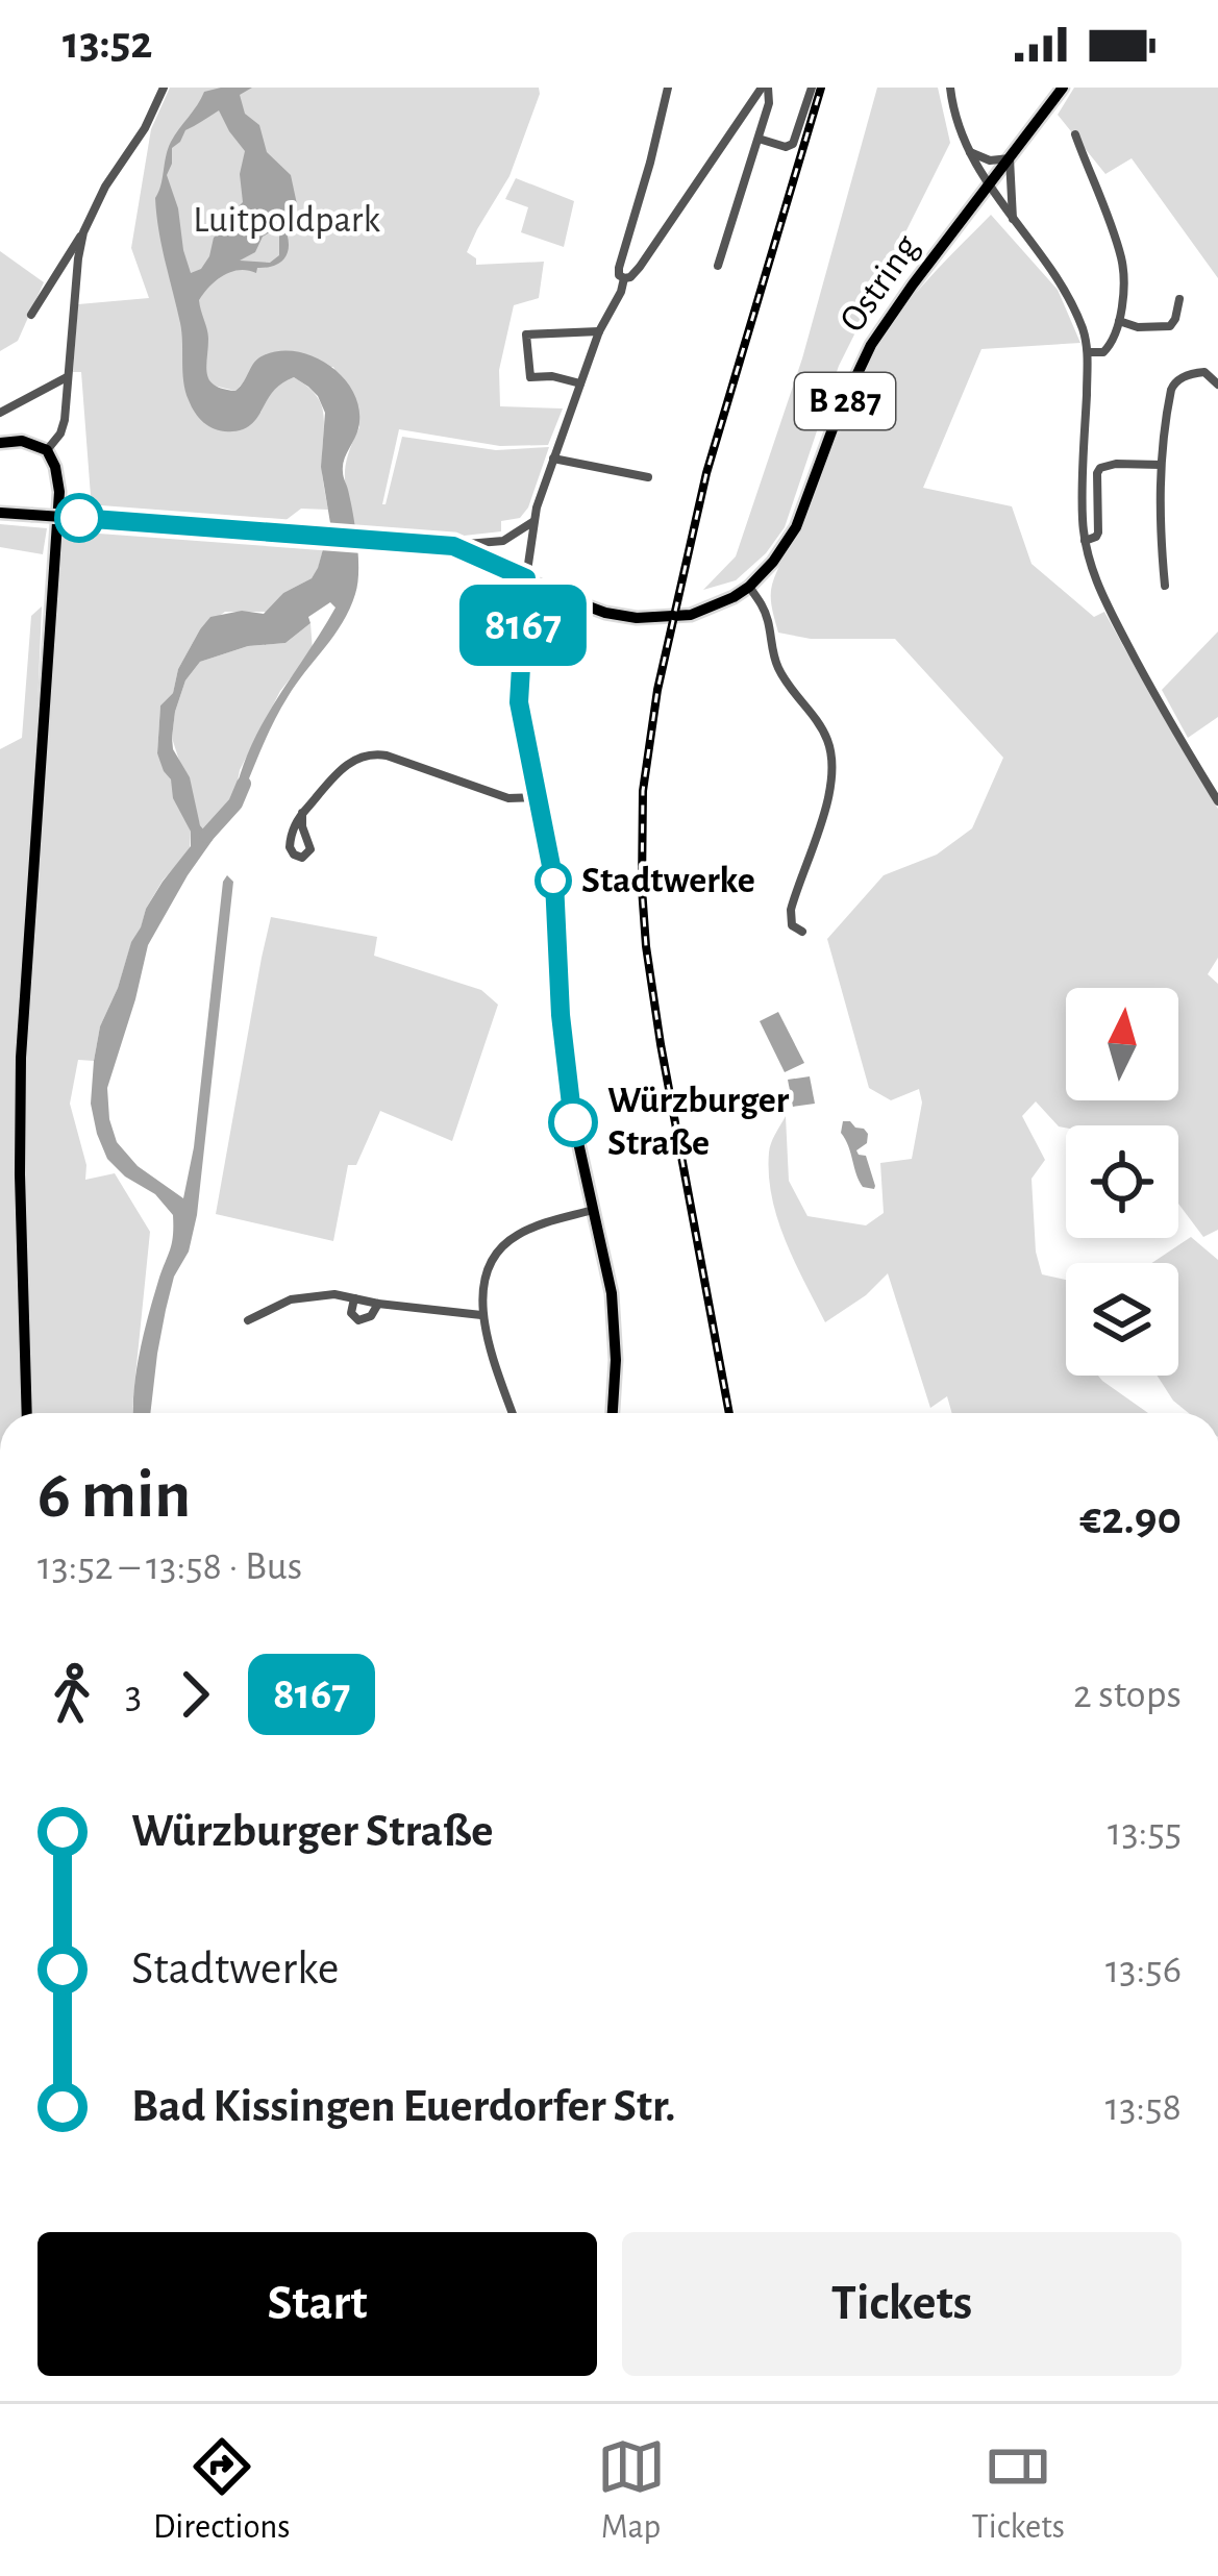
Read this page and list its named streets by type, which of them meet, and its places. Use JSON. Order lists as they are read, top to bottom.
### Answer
{
  "streets": {
    "main road": ["Ostring", "B 287"]
  },
  "parks": ["Luitpoldpark"],
  "places": ["Stadtwerke", "Würzburger Straße"],
  "lines": ["bus line 8167"],
  "north": "top",
  "page": {
    "status": "13:52",
    "on_map": "8167",
    "heading": ["6 min", "13:52 – 13:58 · Bus", "€2.90"],
    "legs": ["3", "8167", "2 stops"],
    "list": [
      {
        "name": "Würzburger Straße",
        "value": "13:55"
      },
      {
        "name": "Stadtwerke",
        "value": "13:56"
      },
      {
        "name": "Bad Kissingen Euerdorfer Str.",
        "value": "13:58"
      }
    ],
    "buttons": ["Start", "Tickets"],
    "tabs": ["Directions", "Map", "Tickets"]
  }
}
